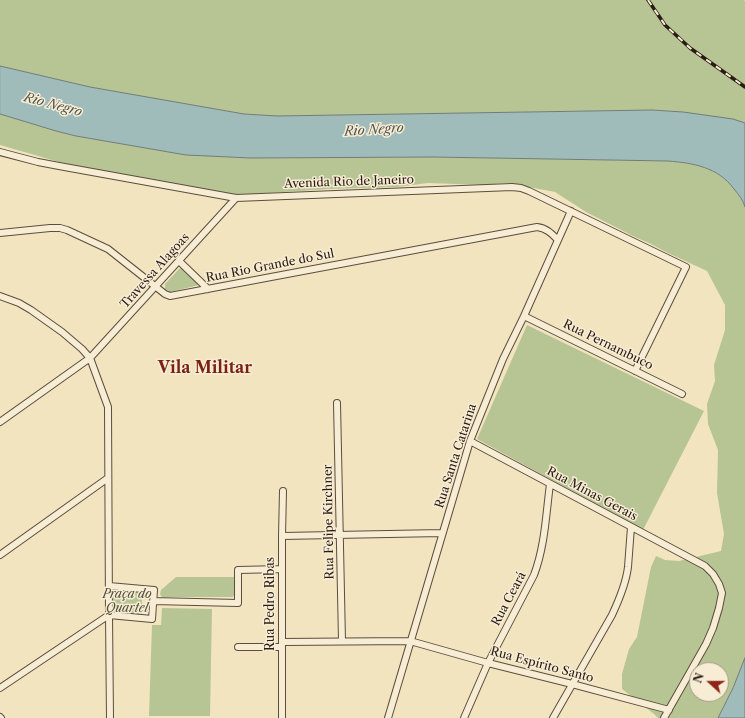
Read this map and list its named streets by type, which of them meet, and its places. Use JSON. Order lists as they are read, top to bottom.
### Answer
{
  "streets": {
    "street": [
      "Avenida Rio de Janeiro",
      "Rua Rio Grande do Sul",
      "Travessa Alagoas",
      "Rua Pernambuco",
      "Rua Santa Catarina",
      "Rua Minas Gerais",
      "Rua Felipe Kirchner",
      "Rua Ceará",
      "Rua Pedro Ribas",
      "Rua Espírito Santo"
    ]
  },
  "crossings": [
    ["Avenida Rio de Janeiro", "Travessa Alagoas"],
    ["Avenida Rio de Janeiro", "Rua Pernambuco"],
    ["Avenida Rio de Janeiro", "Rua Santa Catarina"],
    ["Rua Rio Grande do Sul", "Travessa Alagoas"],
    ["Rua Rio Grande do Sul", "Rua Santa Catarina"],
    ["Rua Pernambuco", "Rua Santa Catarina"],
    ["Rua Santa Catarina", "Rua Minas Gerais"],
    ["Rua Santa Catarina", "Rua Espírito Santo"],
    ["Rua Minas Gerais", "Rua Ceará"],
    ["Rua Minas Gerais", "Rua Espírito Santo"],
    ["Rua Felipe Kirchner", "Rua Espírito Santo"],
    ["Rua Ceará", "Rua Espírito Santo"],
    ["Rua Pedro Ribas", "Rua Espírito Santo"]
  ],
  "districts": ["Vila Militar"],
  "water": ["Rio Negro"],
  "parks": ["Praça do Quartel"],
  "north": "left"
}
